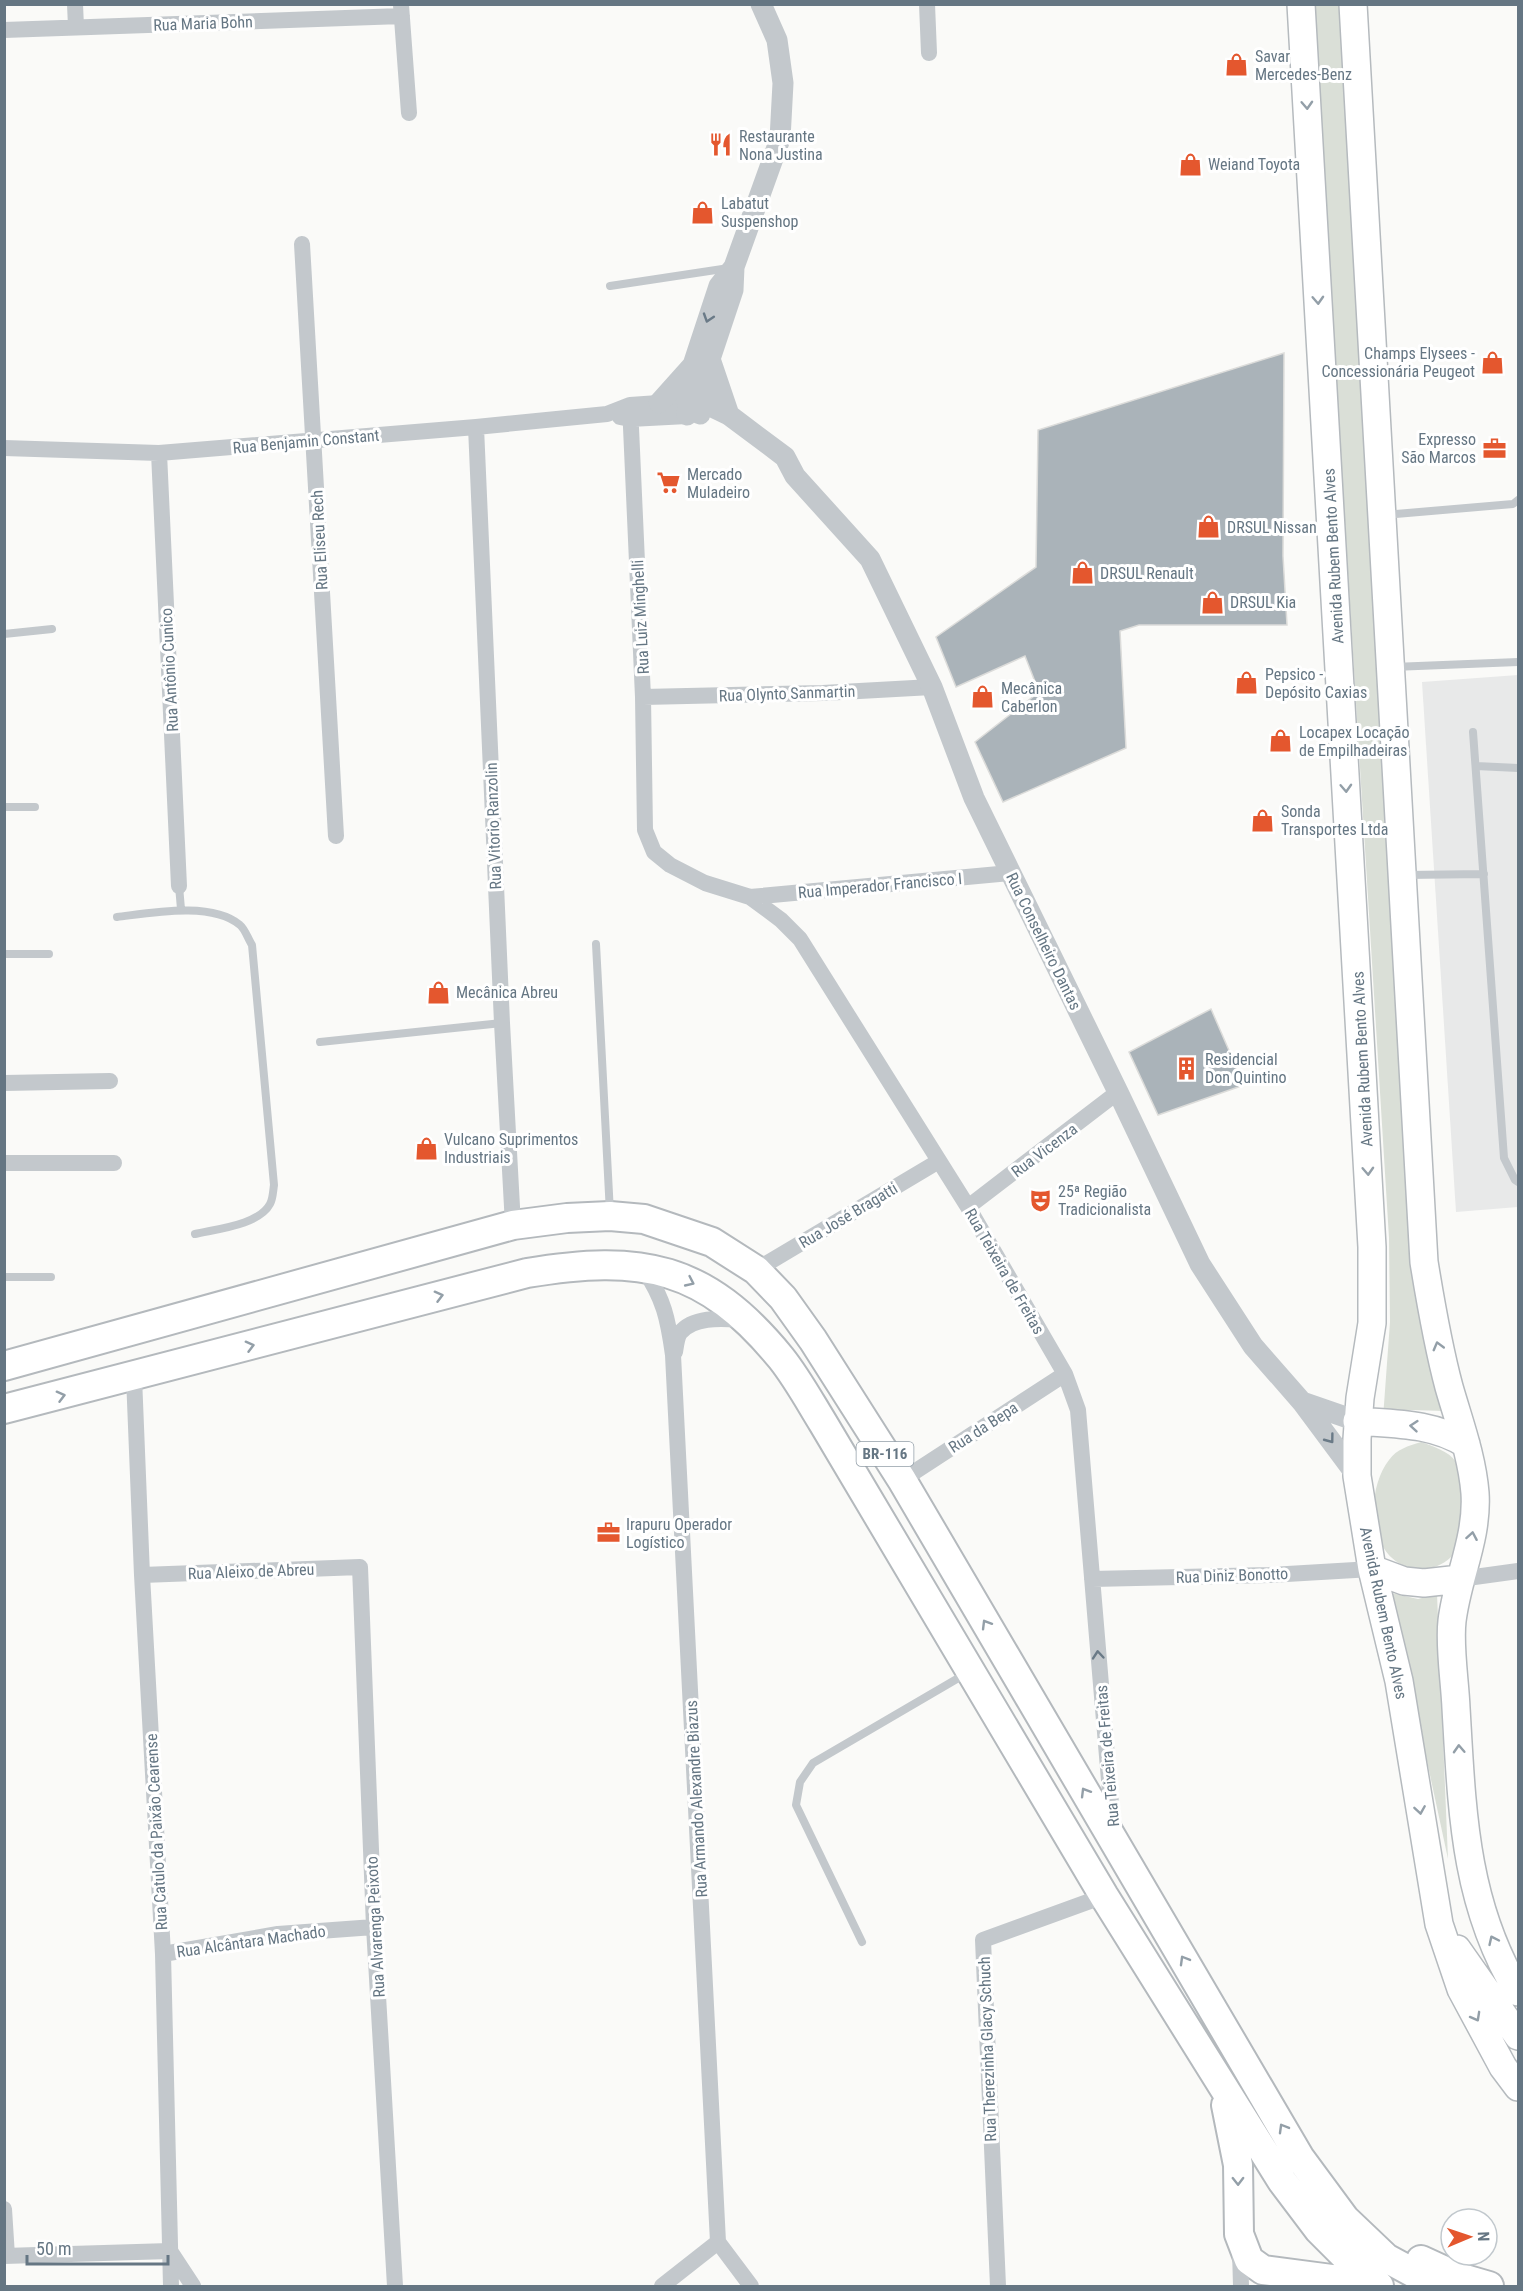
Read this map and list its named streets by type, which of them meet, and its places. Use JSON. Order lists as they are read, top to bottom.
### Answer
{
  "streets": {
    "highway": ["BR-116"],
    "main road": ["Avenida Rubem Bento Alves"],
    "street": [
      "Rua Maria Bohn",
      "Rua Benjamin Constant",
      "Rua Eliseu Rech",
      "Rua Luiz Minghelli",
      "Rua Antônio Cunico",
      "Rua Olynto Sanmartin",
      "Rua Vitorio Ranzolin",
      "Rua Imperador Francisco I",
      "Rua Conselheiro Dantas",
      "Rua Vicenza",
      "Rua José Bragatti",
      "Rua Teixeira de Freitas",
      "Rua da Bepa",
      "Rua Aleixo de Abreu",
      "Rua Diniz Bonotto",
      "Rua Armando Alexandre Biazus",
      "Rua Catulo da Paixão Cearense",
      "Rua Alvarenga Peixoto",
      "Rua Alcântara Machado",
      "Rua Therezinha Glacy Schuch"
    ]
  },
  "crossings": [
    ["Rua Benjamin Constant", "Rua Eliseu Rech"],
    ["Rua Benjamin Constant", "Rua Luiz Minghelli"],
    ["Rua Benjamin Constant", "Rua Antônio Cunico"],
    ["Rua Benjamin Constant", "Rua Vitorio Ranzolin"],
    ["Rua Benjamin Constant", "Rua Conselheiro Dantas"],
    ["Avenida Rubem Bento Alves", "Rua Conselheiro Dantas"],
    ["Avenida Rubem Bento Alves", "Rua Diniz Bonotto"],
    ["Rua Luiz Minghelli", "Rua Olynto Sanmartin"],
    ["Rua Luiz Minghelli", "Rua Teixeira de Freitas"],
    ["Rua Olynto Sanmartin", "Rua Conselheiro Dantas"],
    ["Rua Vitorio Ranzolin", "BR-116"],
    ["Rua Imperador Francisco I", "Rua Conselheiro Dantas"],
    ["Rua Imperador Francisco I", "Rua Teixeira de Freitas"],
    ["Rua Conselheiro Dantas", "Rua Vicenza"],
    ["Rua Vicenza", "Rua Teixeira de Freitas"],
    ["Rua José Bragatti", "Rua Teixeira de Freitas"],
    ["Rua José Bragatti", "BR-116"],
    ["Rua Teixeira de Freitas", "Rua da Bepa"],
    ["Rua Teixeira de Freitas", "BR-116"],
    ["Rua Teixeira de Freitas", "Rua Diniz Bonotto"],
    ["Rua da Bepa", "BR-116"],
    ["BR-116", "Rua Armando Alexandre Biazus"],
    ["BR-116", "Rua Catulo da Paixão Cearense"],
    ["BR-116", "Rua Therezinha Glacy Schuch"],
    ["Rua Aleixo de Abreu", "Rua Catulo da Paixão Cearense"],
    ["Rua Aleixo de Abreu", "Rua Alvarenga Peixoto"],
    ["Rua Catulo da Paixão Cearense", "Rua Alcântara Machado"],
    ["Rua Alvarenga Peixoto", "Rua Alcântara Machado"]
  ],
  "places": {
    "shop": [
      "Savar Mercedes-Benz",
      "Weiand Toyota",
      "Labatut Suspenshop",
      "Champs Elysees - Concessionária Peugeot",
      "DRSUL Nissan",
      "DRSUL Renault",
      "DRSUL Kia",
      "Pepsico - Depósito Caxias",
      "Mecânica Caberlon",
      "Locapex Locação de Empilhadeiras",
      "Sonda Transportes Ltda",
      "Mecânica Abreu",
      "Vulcano Suprimentos Industriais"
    ],
    "restaurant": ["Restaurante Nona Justina"],
    "office": ["Expresso São Marcos", "Irapuru Operador Logístico"],
    "supermarket": ["Mercado Muladeiro"],
    "building": ["Residencial Don Quintino"],
    "theatre": ["25ª Região Tradicionalista"]
  },
  "scale_bar": "50 m",
  "north": "right"
}
